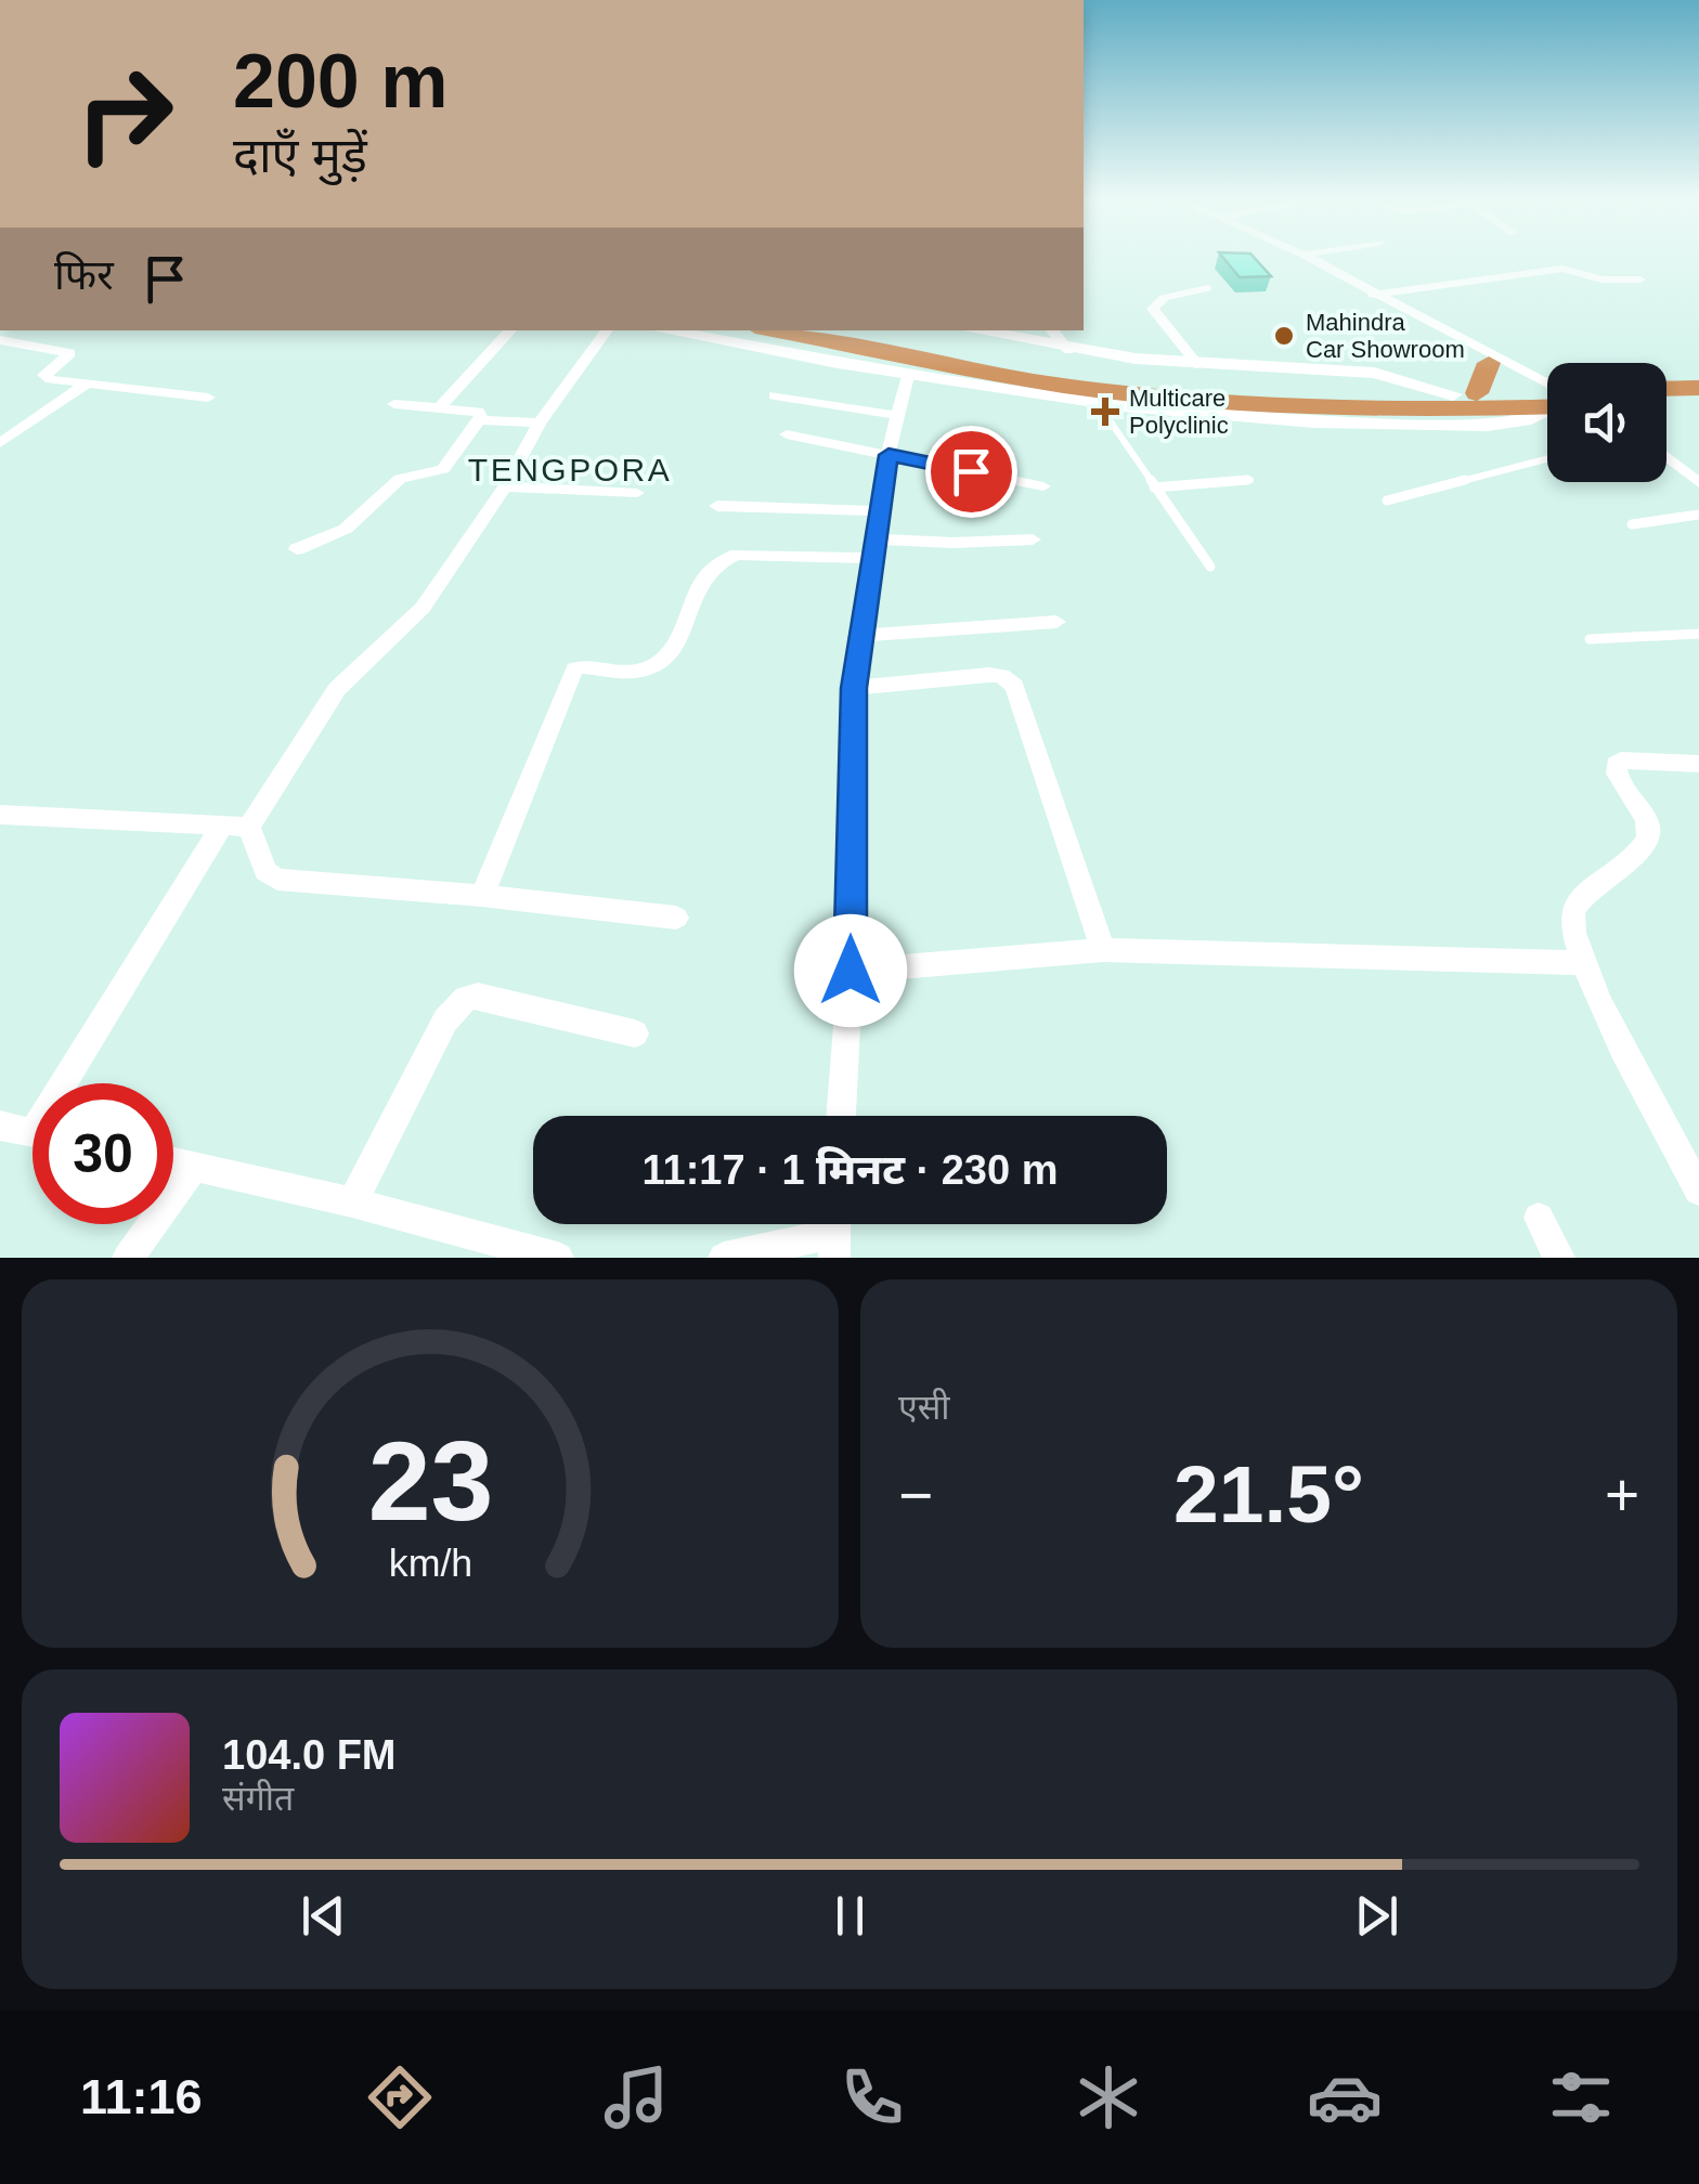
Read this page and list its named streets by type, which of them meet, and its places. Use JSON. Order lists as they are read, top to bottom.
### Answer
{
  "districts": ["TENGPORA"],
  "places": {
    "other": ["Mahindra Car Showroom"],
    "health": ["Multicare Polyclinic"]
  },
  "page": {
    "turn": ["200 m", "दाएँ मुड़ें"],
    "then": "फिर",
    "limit": "30",
    "trip": "11:17 · 1 मिनट · 230 m",
    "tile": "एसी",
    "heat": ["−", "21.5°", "+"],
    "song": ["104.0 FM", "संगीत"],
    "tabs": "11:16",
    "gauge": ["23", "km/h"]
  }
}
